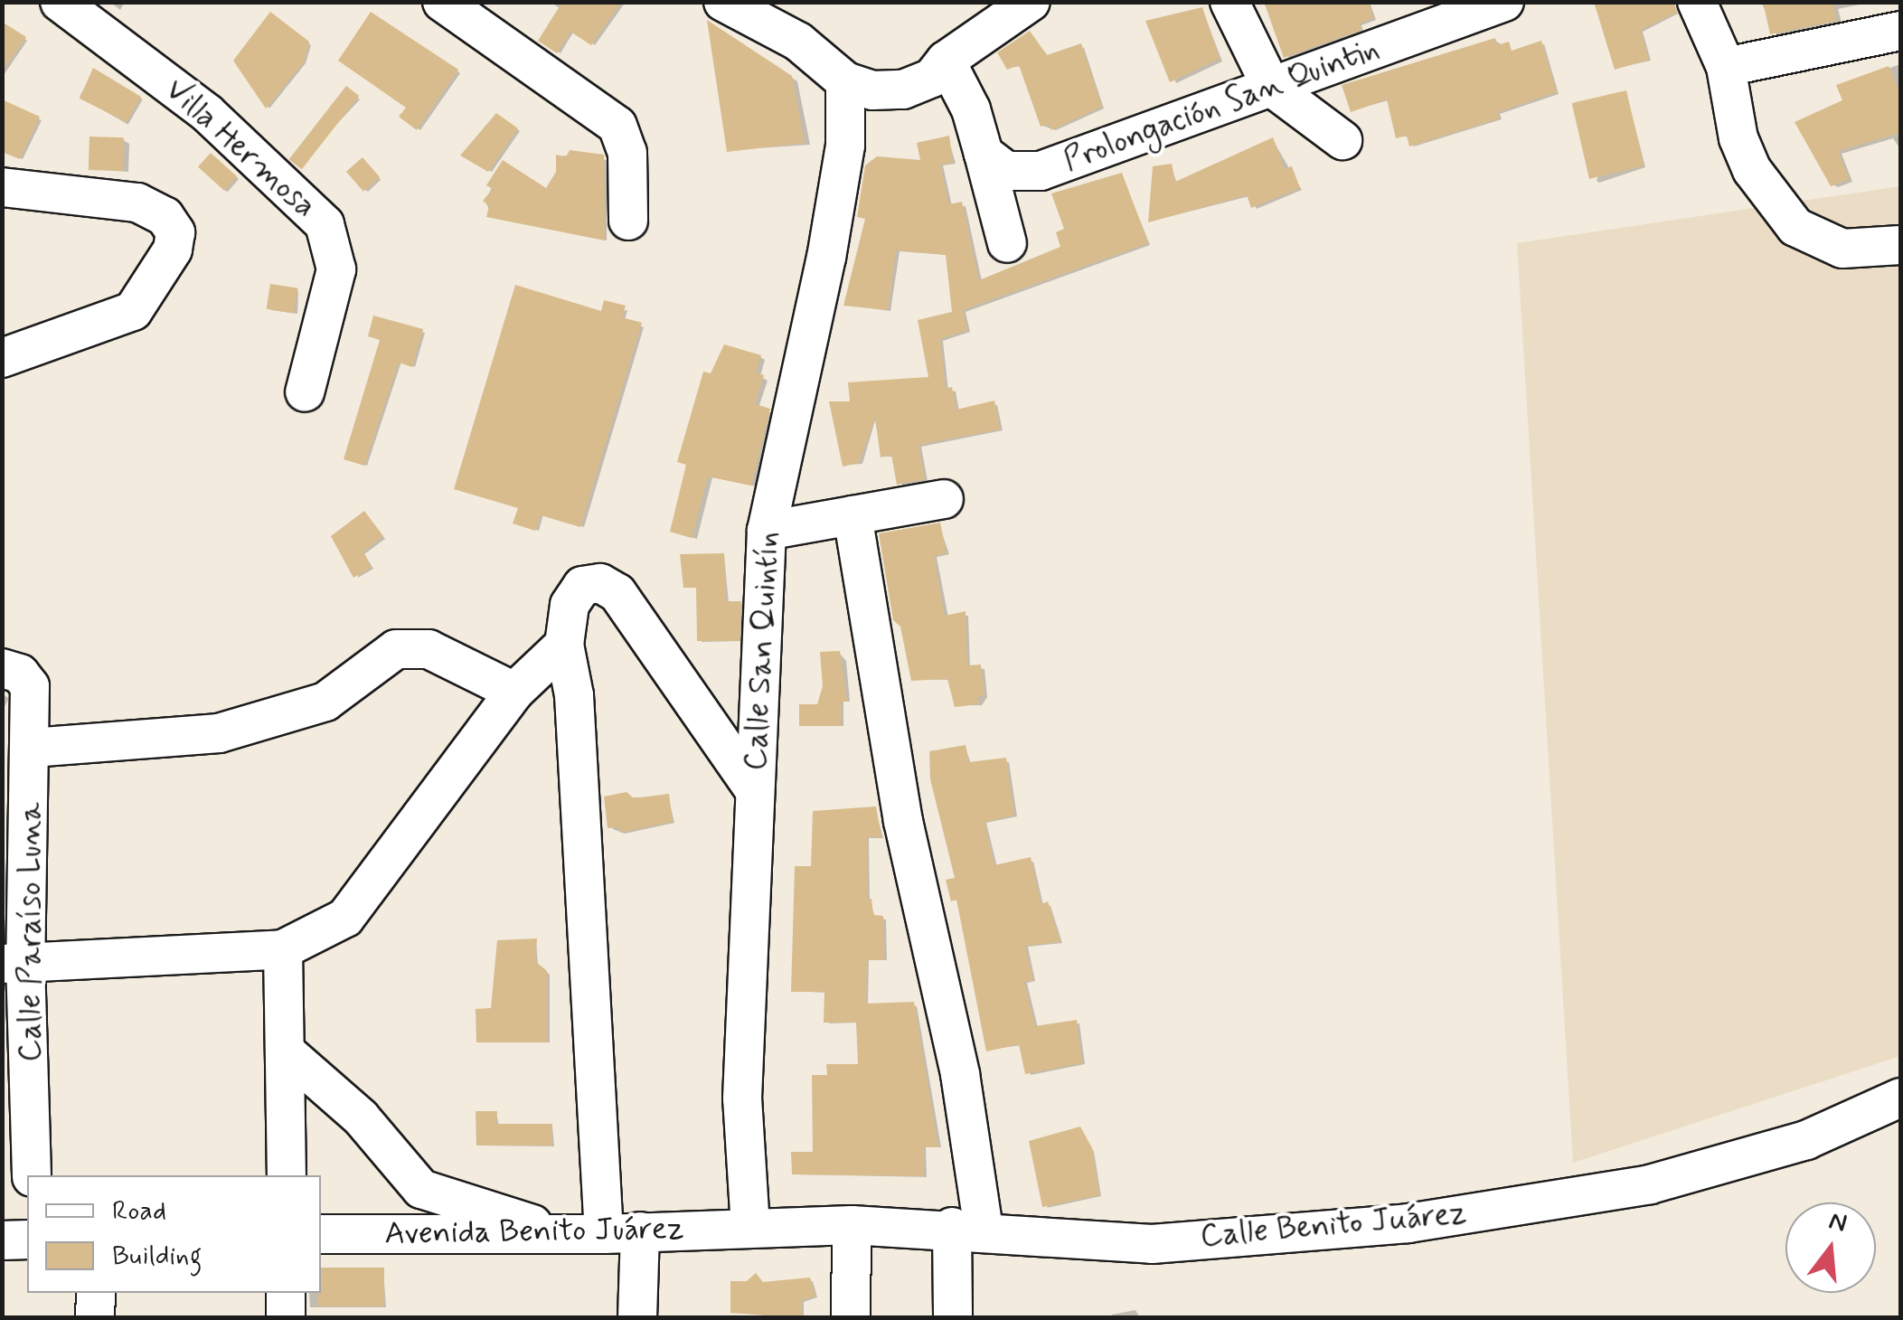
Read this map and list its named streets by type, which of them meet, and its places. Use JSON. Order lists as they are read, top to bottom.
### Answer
{
  "streets": {
    "street": [
      "Prolongación San Quintin",
      "Villa Hermosa",
      "Calle San Quintín",
      "Calle Paraíso Luna",
      "Calle Benito Juárez",
      "Avenida Benito Juárez"
    ]
  },
  "crossings": [
    ["Calle San Quintín", "Calle Benito Juárez"],
    ["Calle San Quintín", "Avenida Benito Juárez"],
    ["Calle Benito Juárez", "Avenida Benito Juárez"]
  ],
  "legend": ["Road", "Building"],
  "north": "top"
}
